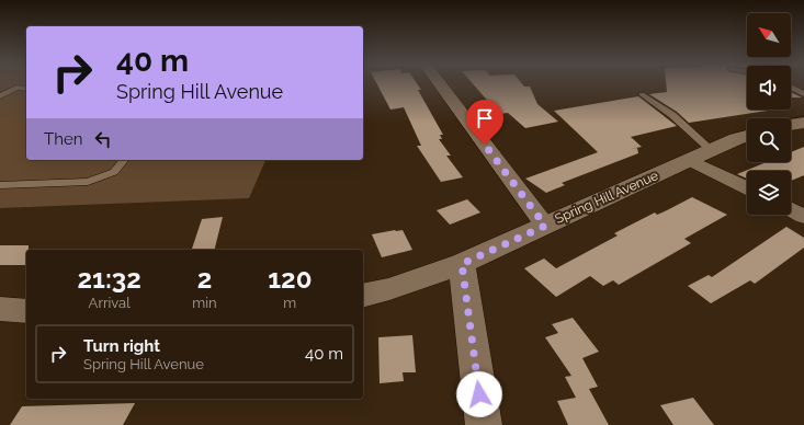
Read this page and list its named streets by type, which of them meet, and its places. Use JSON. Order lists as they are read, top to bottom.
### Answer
{
  "streets": {
    "street": ["Spring Hill Avenue"]
  },
  "north": "top left",
  "page": {
    "turn": ["40 m", "Spring Hill Avenue"],
    "then": "Then",
    "eta": [
      "21:32",
      "Arrival",
      "2",
      "min",
      "120",
      "m"
    ],
    "list": [
      {
        "name": "Turn right",
        "note": "Spring Hill Avenue",
        "value": "40 m"
      }
    ]
  }
}
